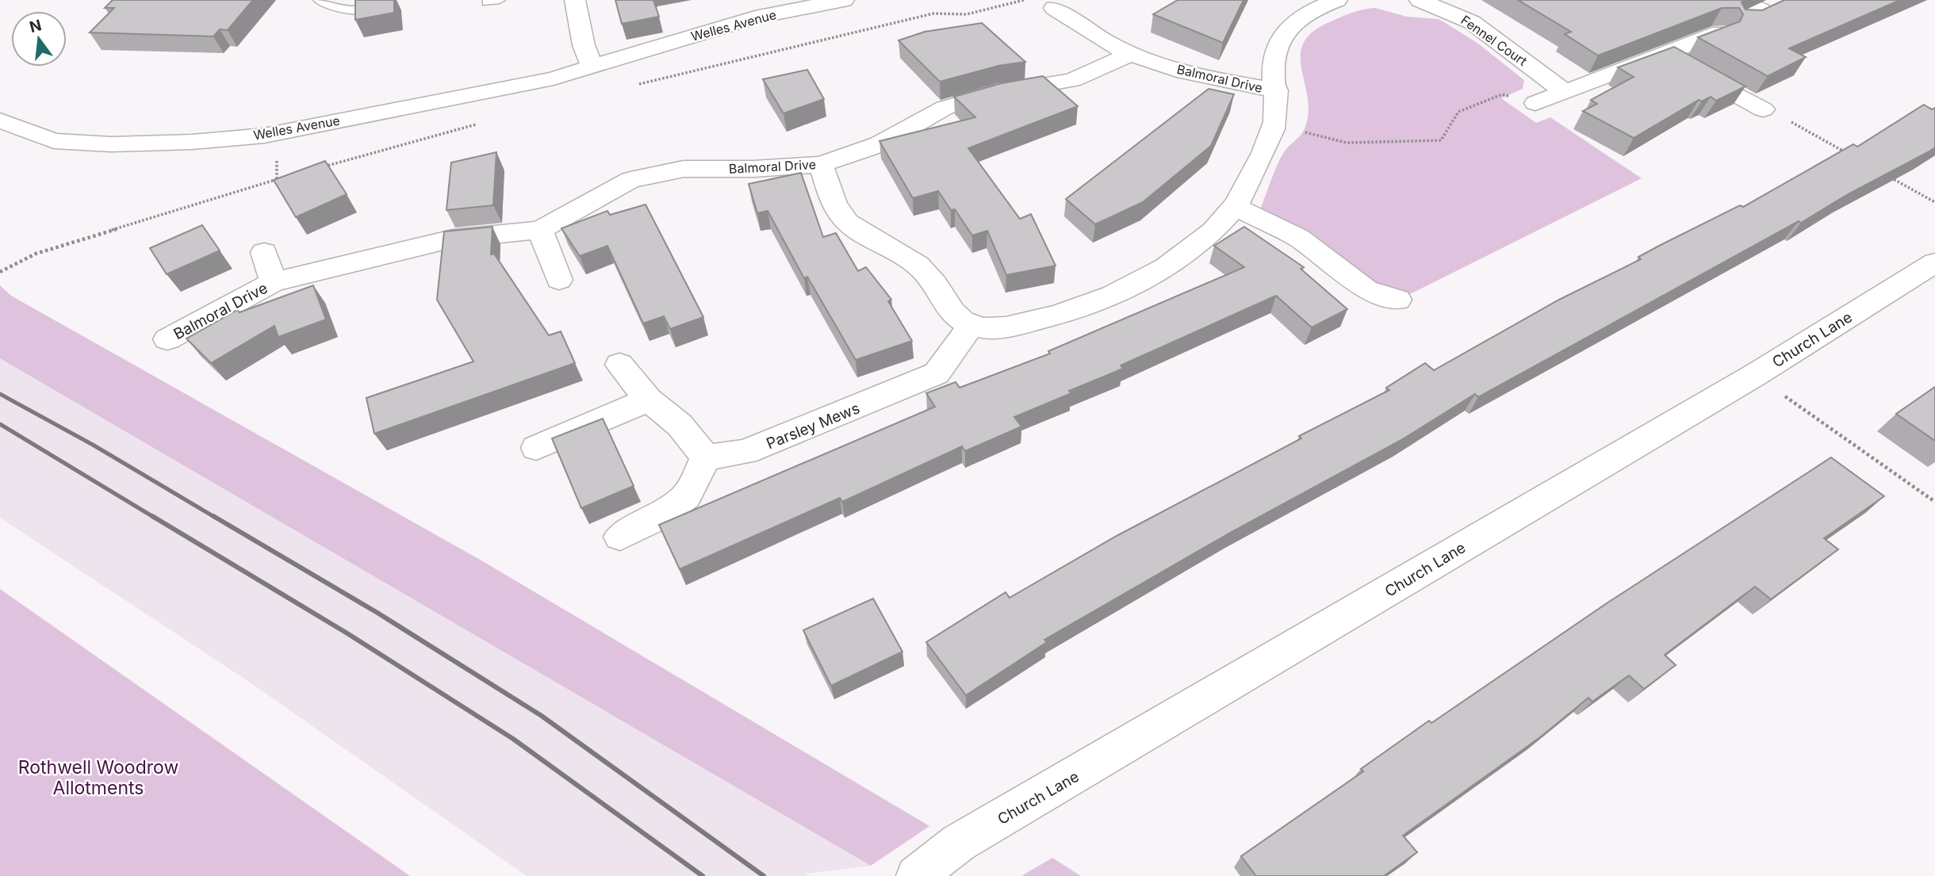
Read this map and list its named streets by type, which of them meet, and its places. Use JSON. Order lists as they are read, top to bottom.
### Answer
{
  "streets": {
    "street": [
      "Welles Avenue",
      "Fennel Court",
      "Balmoral Drive",
      "Church Lane",
      "Parsley Mews"
    ]
  },
  "parks": ["Rothwell Woodrow Allotments"],
  "north": "top"
}
